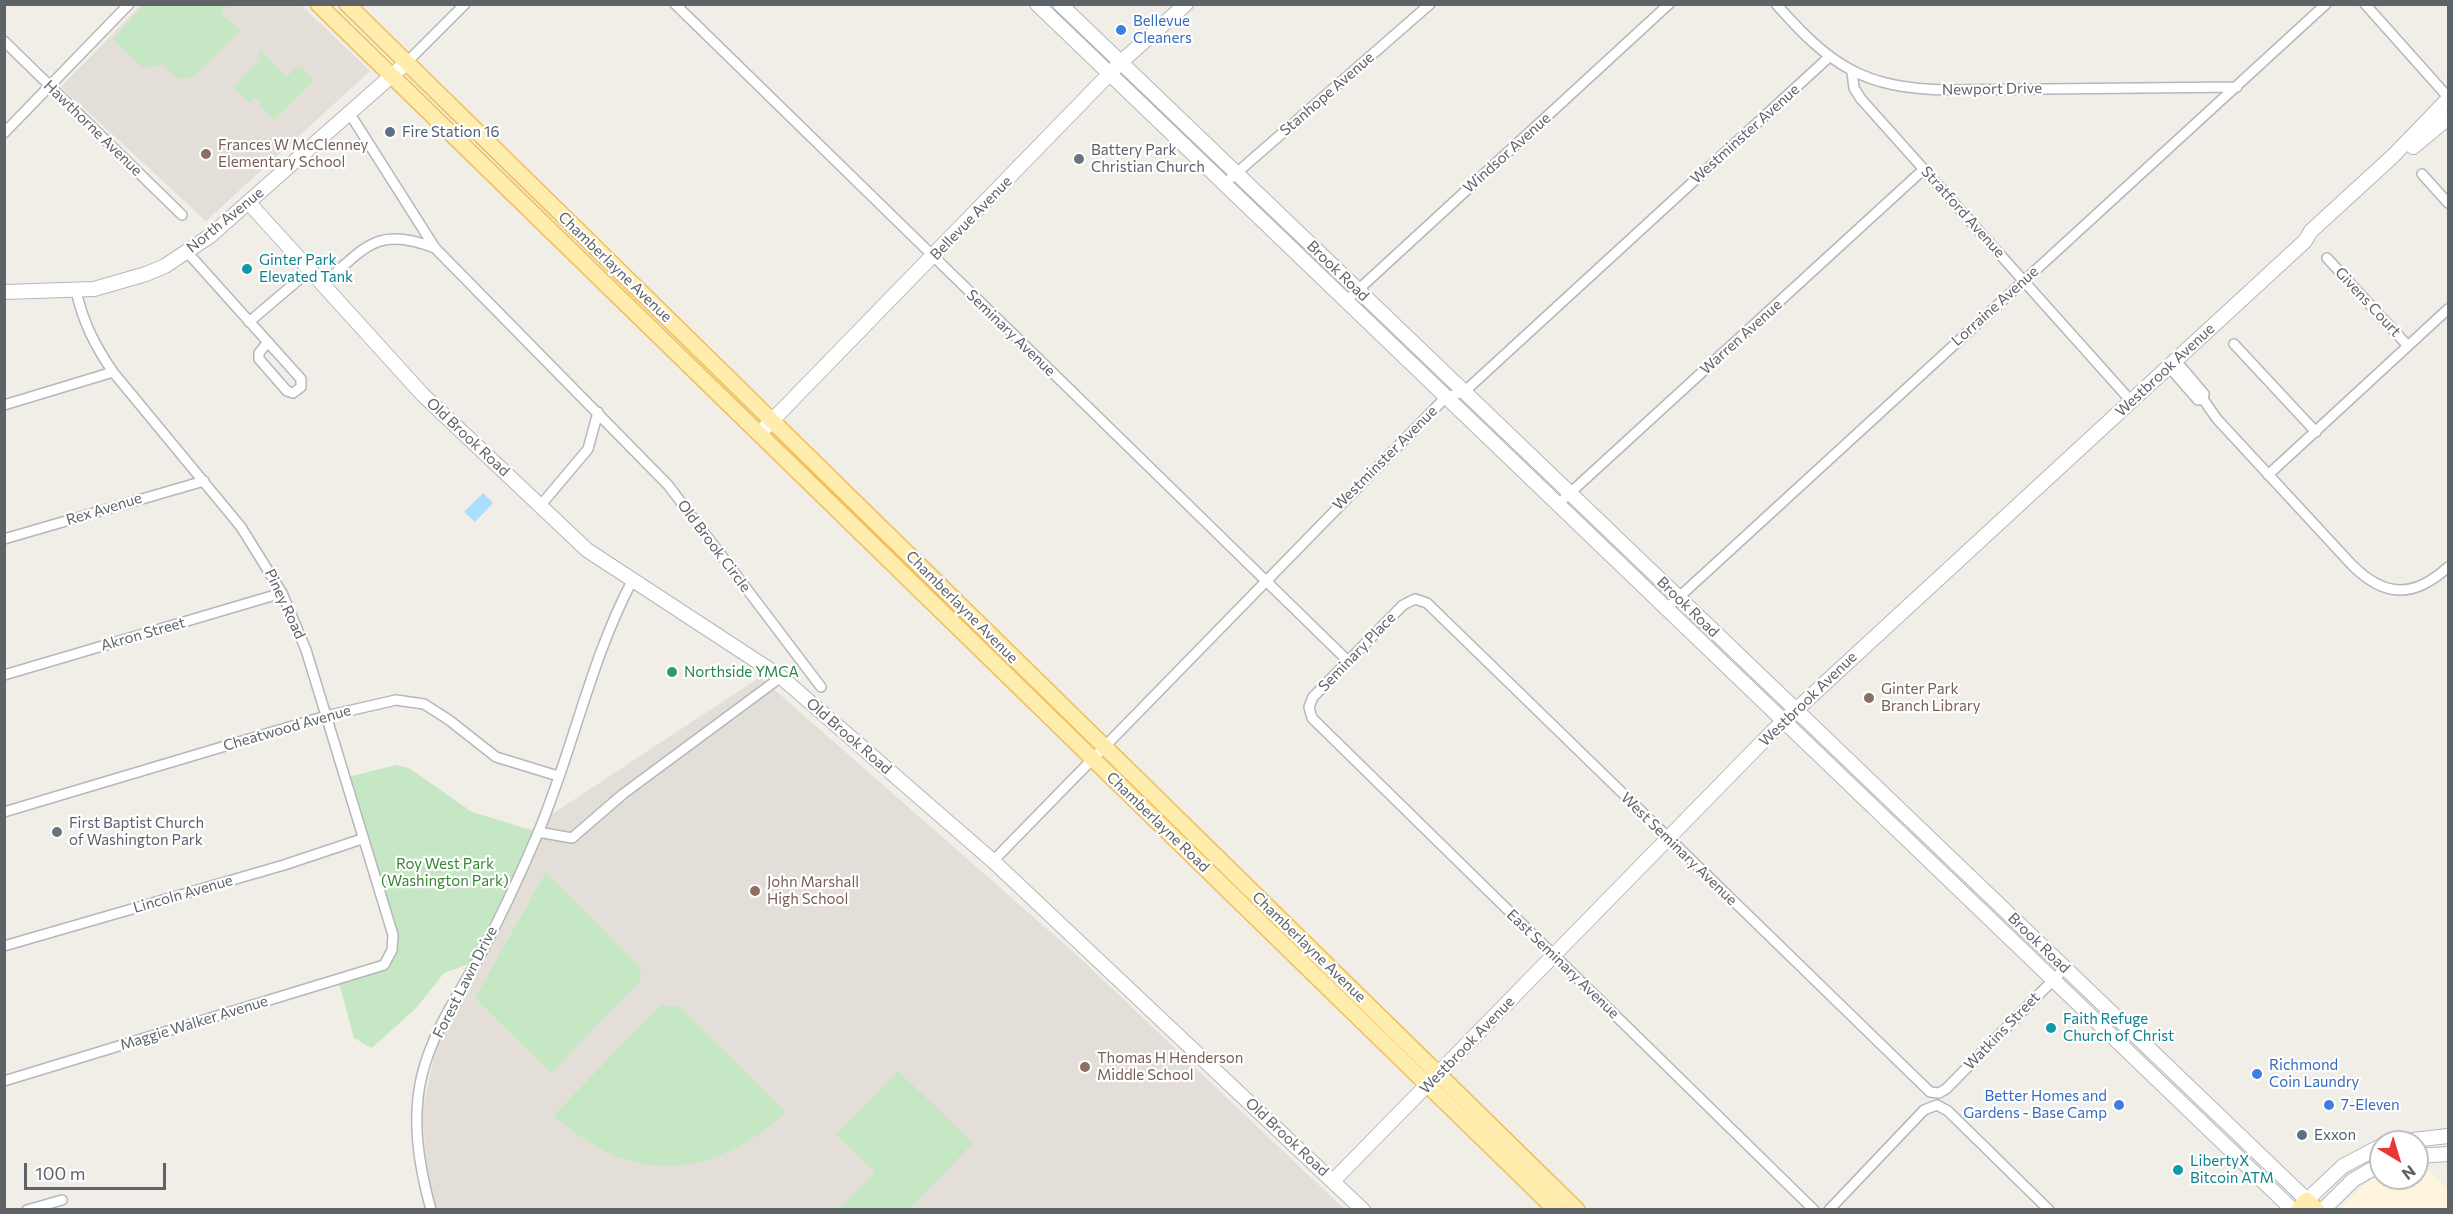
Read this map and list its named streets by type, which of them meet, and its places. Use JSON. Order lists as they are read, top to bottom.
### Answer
{
  "streets": {
    "main road": ["Chamberlayne Avenue", "Chamberlayne Road"],
    "street": [
      "Newport Drive",
      "Stanhope Avenue",
      "Hawthorne Avenue",
      "Westminster Avenue",
      "Windsor Avenue",
      "Stratford Avenue",
      "Bellevue Avenue",
      "North Avenue",
      "Brook Road",
      "Givens Court",
      "Lorraine Avenue",
      "Seminary Avenue",
      "Warren Avenue",
      "Westbrook Avenue",
      "Old Brook Road",
      "Rex Avenue",
      "Old Brook Circle",
      "Piney Road",
      "Akron Street",
      "Seminary Place",
      "Cheatwood Avenue",
      "West Seminary Avenue",
      "Lincoln Avenue",
      "East Seminary Avenue",
      "Forest Lawn Drive",
      "Maggie Walker Avenue",
      "Watkins Street"
    ]
  },
  "crossings": [
    ["Newport Drive", "Westminster Avenue"],
    ["Newport Drive", "Stratford Avenue"],
    ["Newport Drive", "Lorraine Avenue"],
    ["Stanhope Avenue", "Brook Road"],
    ["Westminster Avenue", "Chamberlayne Avenue"],
    ["Westminster Avenue", "Brook Road"],
    ["Westminster Avenue", "Seminary Avenue"],
    ["Westminster Avenue", "Old Brook Road"],
    ["Westminster Avenue", "Chamberlayne Road"],
    ["Windsor Avenue", "Brook Road"],
    ["Stratford Avenue", "Lorraine Avenue"],
    ["Stratford Avenue", "Warren Avenue"],
    ["Stratford Avenue", "Westbrook Avenue"],
    ["Bellevue Avenue", "Chamberlayne Avenue"],
    ["Bellevue Avenue", "Brook Road"],
    ["Bellevue Avenue", "Seminary Avenue"],
    ["Bellevue Avenue", "Chamberlayne Road"],
    ["North Avenue", "Chamberlayne Avenue"],
    ["North Avenue", "Old Brook Road"],
    ["North Avenue", "Old Brook Circle"],
    ["North Avenue", "Piney Road"],
    ["Chamberlayne Avenue", "Westbrook Avenue"],
    ["Chamberlayne Avenue", "Chamberlayne Road"],
    ["Brook Road", "Lorraine Avenue"],
    ["Brook Road", "Warren Avenue"],
    ["Brook Road", "Westbrook Avenue"],
    ["Brook Road", "Watkins Street"],
    ["Seminary Avenue", "Seminary Place"],
    ["Westbrook Avenue", "Old Brook Road"],
    ["Westbrook Avenue", "Chamberlayne Road"],
    ["Westbrook Avenue", "West Seminary Avenue"],
    ["Westbrook Avenue", "East Seminary Avenue"],
    ["Old Brook Road", "Forest Lawn Drive"],
    ["Rex Avenue", "Piney Road"],
    ["Piney Road", "Akron Street"],
    ["Piney Road", "Cheatwood Avenue"],
    ["Piney Road", "Lincoln Avenue"],
    ["Piney Road", "Maggie Walker Avenue"],
    ["Seminary Place", "West Seminary Avenue"],
    ["Seminary Place", "East Seminary Avenue"],
    ["Cheatwood Avenue", "Forest Lawn Drive"],
    ["West Seminary Avenue", "Watkins Street"]
  ],
  "parks": ["Roy West Park (Washington Park)"],
  "places": [
    "Bellevue Cleaners",
    "Fire Station 16",
    "Frances W McClenney Elementary School",
    "Battery Park Christian Church",
    "Ginter Park Elevated Tank",
    "Northside YMCA",
    "Ginter Park Branch Library",
    "First Baptist Church of Washington Park",
    "John Marshall High School",
    "Faith Refuge Church of Christ",
    "Thomas H Henderson Middle School",
    "Richmond Coin Laundry",
    "Better Homes and Gardens - Base Camp",
    "7-Eleven",
    "Exxon",
    "LibertyX Bitcoin ATM"
  ],
  "scale_bar": "100 m",
  "north": "bottom right"
}
